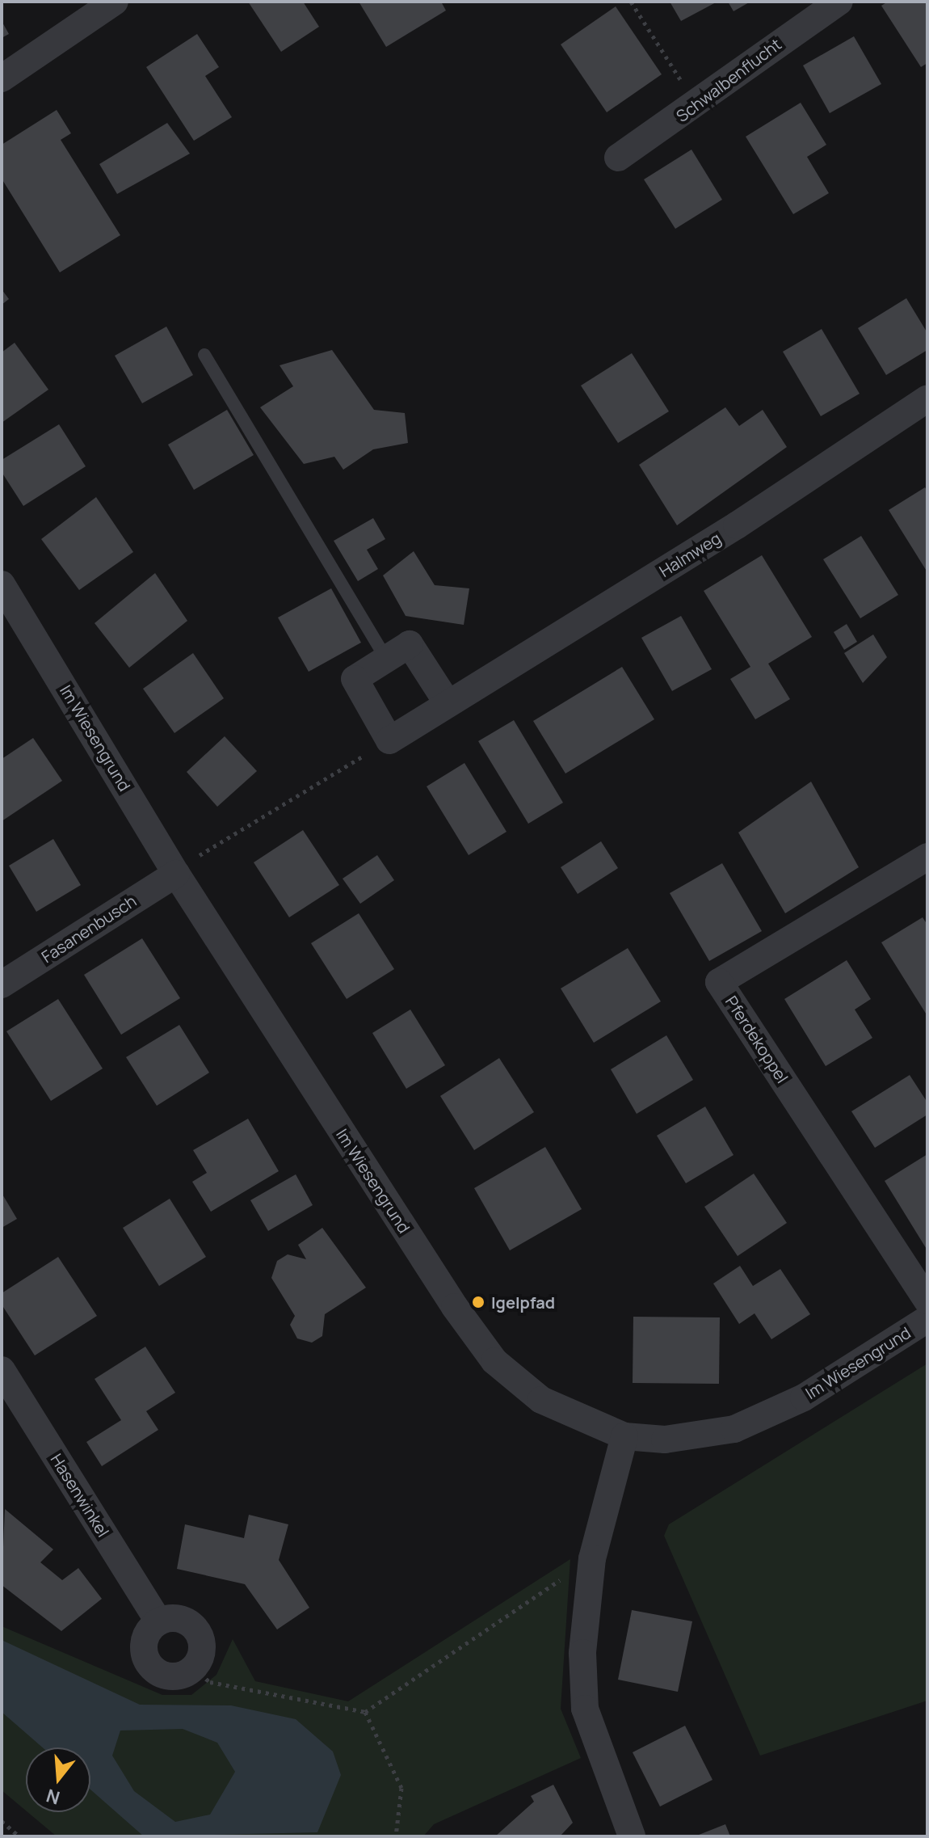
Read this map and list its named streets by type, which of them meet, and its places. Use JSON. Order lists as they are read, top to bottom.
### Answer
{
  "streets": {
    "street": [
      "Schwalbenflucht",
      "Halmweg",
      "Im Wiesengrund",
      "Fasanenbusch",
      "Pferdekoppel",
      "Hasenwinkel"
    ]
  },
  "crossings": [
    ["Im Wiesengrund", "Fasanenbusch"]
  ],
  "places": ["Igelpfad"],
  "north": "bottom"
}
